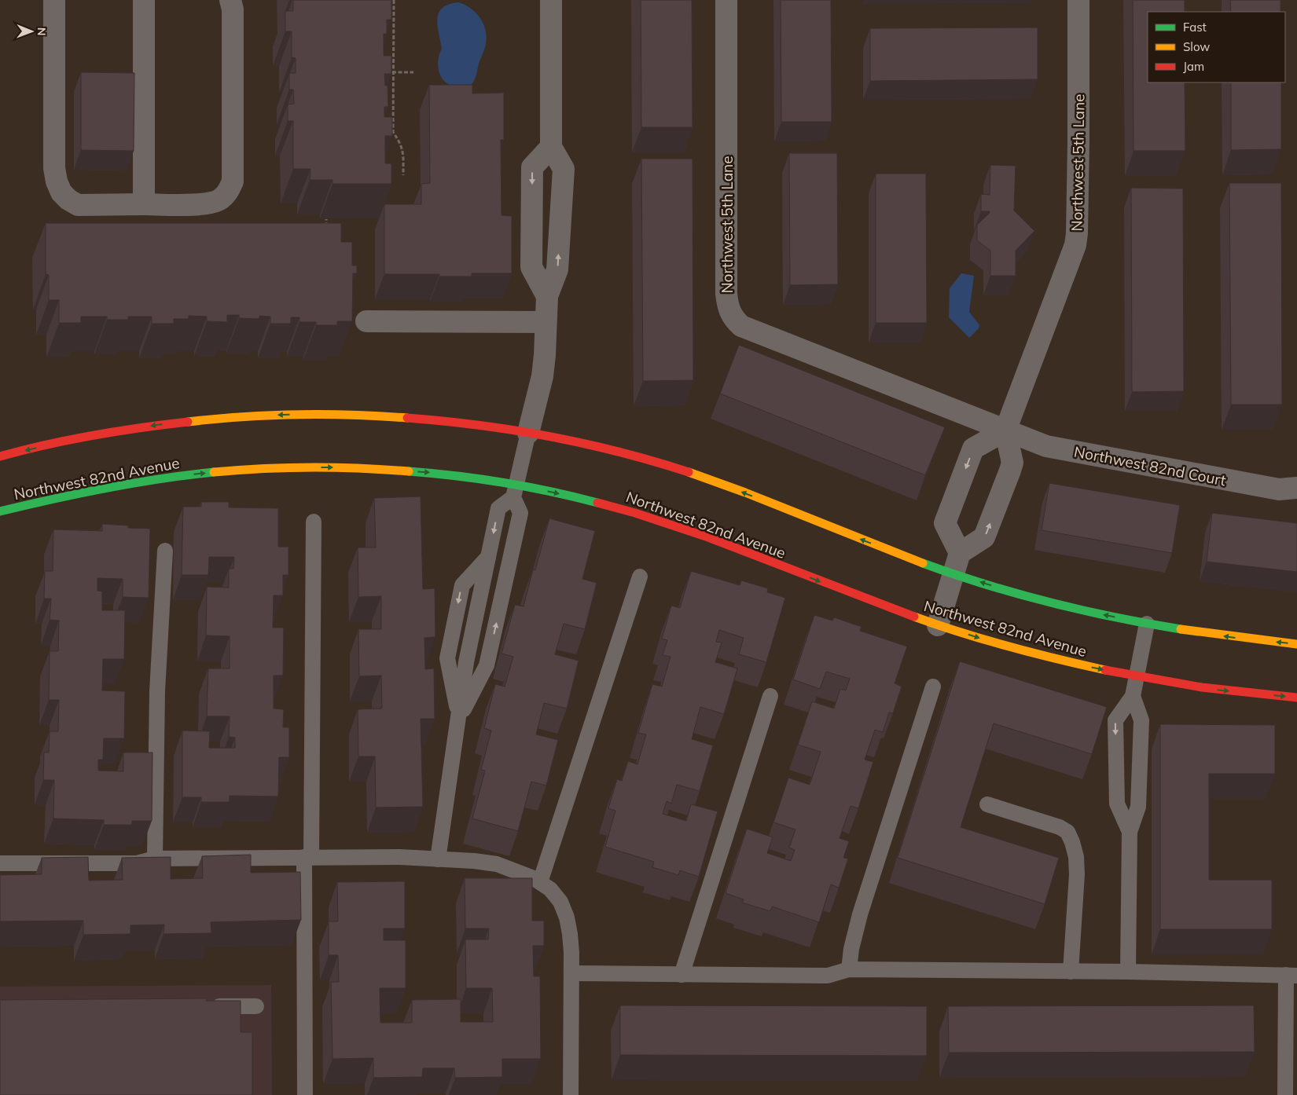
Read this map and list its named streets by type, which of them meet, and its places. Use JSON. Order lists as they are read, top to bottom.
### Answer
{
  "streets": {
    "street": ["Northwest 5th Lane", "Northwest 82nd Court", "Northwest 82nd Avenue"]
  },
  "crossings": [
    ["Northwest 5th Lane", "Northwest 82nd Court"]
  ],
  "legend": ["Fast", "Slow", "Jam"],
  "north": "right"
}
